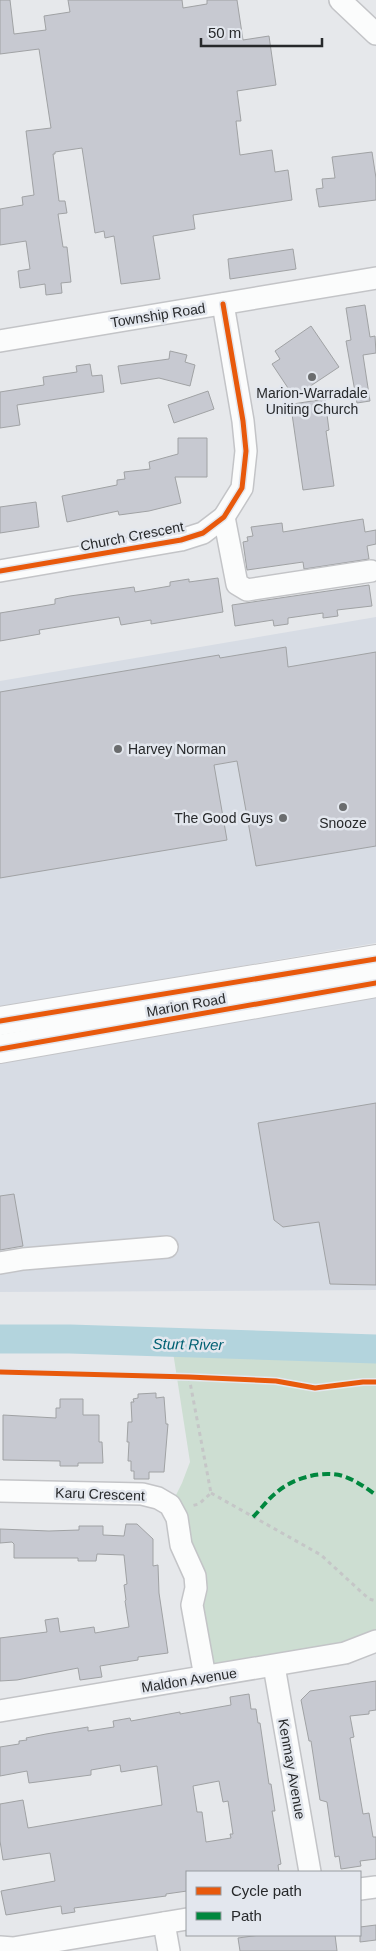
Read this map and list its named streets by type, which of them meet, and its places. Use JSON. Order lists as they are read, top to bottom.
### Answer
{
  "streets": {
    "main road": ["Marion Road"],
    "street": [
      "Township Road",
      "Church Crescent",
      "Karu Crescent",
      "Maldon Avenue",
      "Kenmay Avenue"
    ]
  },
  "crossings": [
    ["Township Road", "Church Crescent"],
    ["Maldon Avenue", "Kenmay Avenue"]
  ],
  "water": ["Sturt River"],
  "places": [
    "Marion-Warradale Uniting Church",
    "Harvey Norman",
    "Snooze",
    "The Good Guys"
  ],
  "legend": ["Cycle path", "Path"],
  "scale_bar": "50 m"
}
